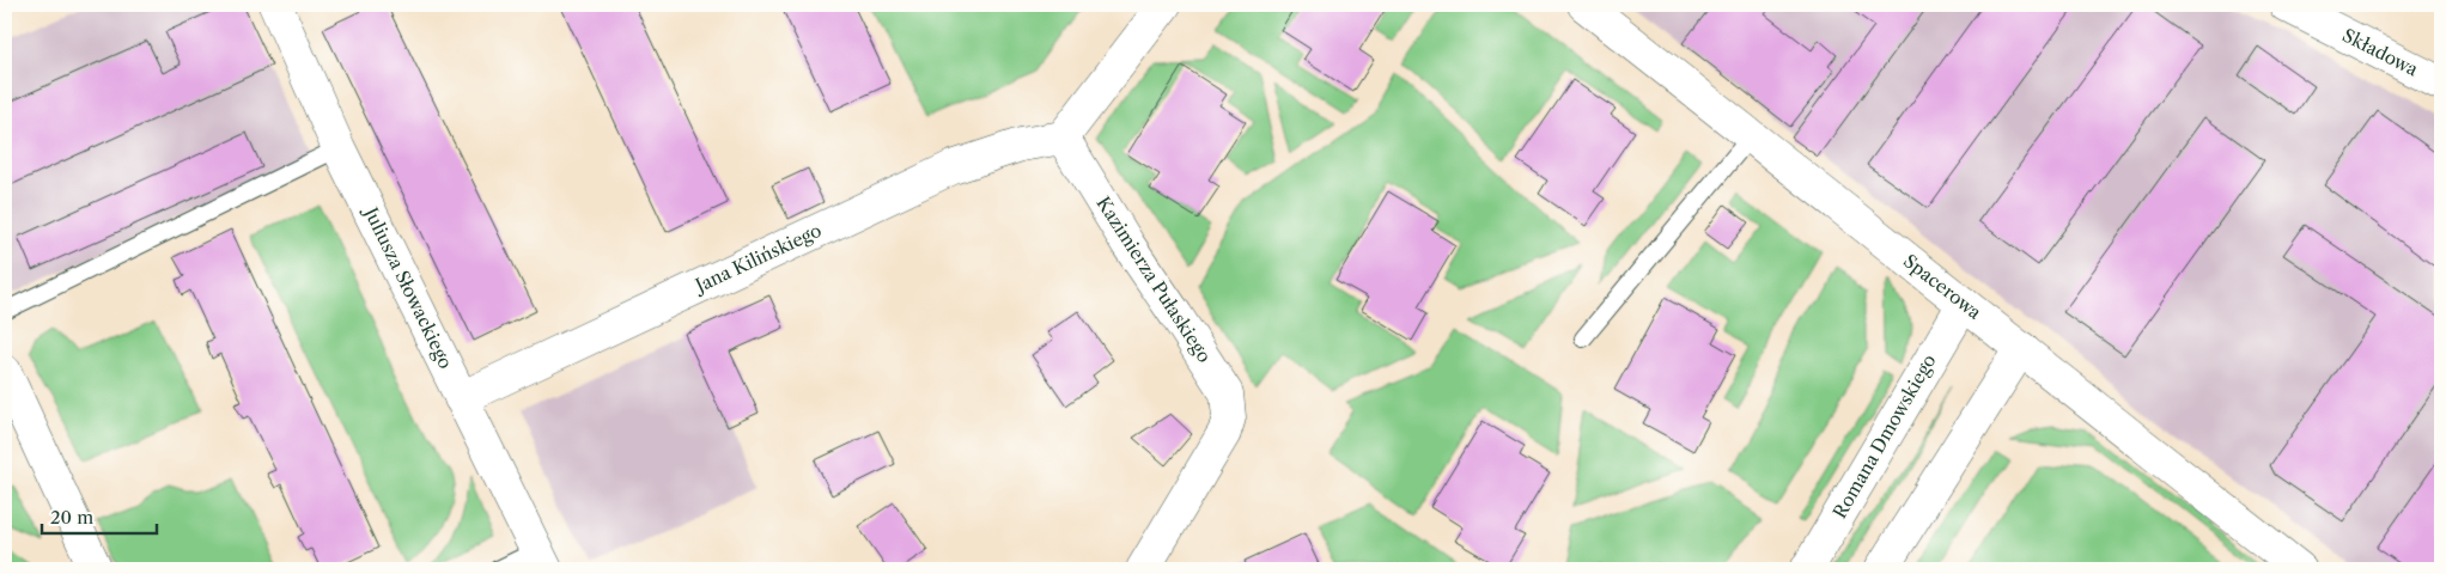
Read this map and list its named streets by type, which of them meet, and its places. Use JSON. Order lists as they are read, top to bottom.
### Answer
{
  "streets": {
    "street": [
      "Składowa",
      "Jana Kilińskiego",
      "Kazimierza Pułaskiego",
      "Spacerowa",
      "Juliusza Słowackiego",
      "Romana Dmowskiego"
    ]
  },
  "crossings": [
    ["Jana Kilińskiego", "Kazimierza Pułaskiego"],
    ["Jana Kilińskiego", "Juliusza Słowackiego"],
    ["Spacerowa", "Romana Dmowskiego"]
  ],
  "scale_bar": "20 m"
}
